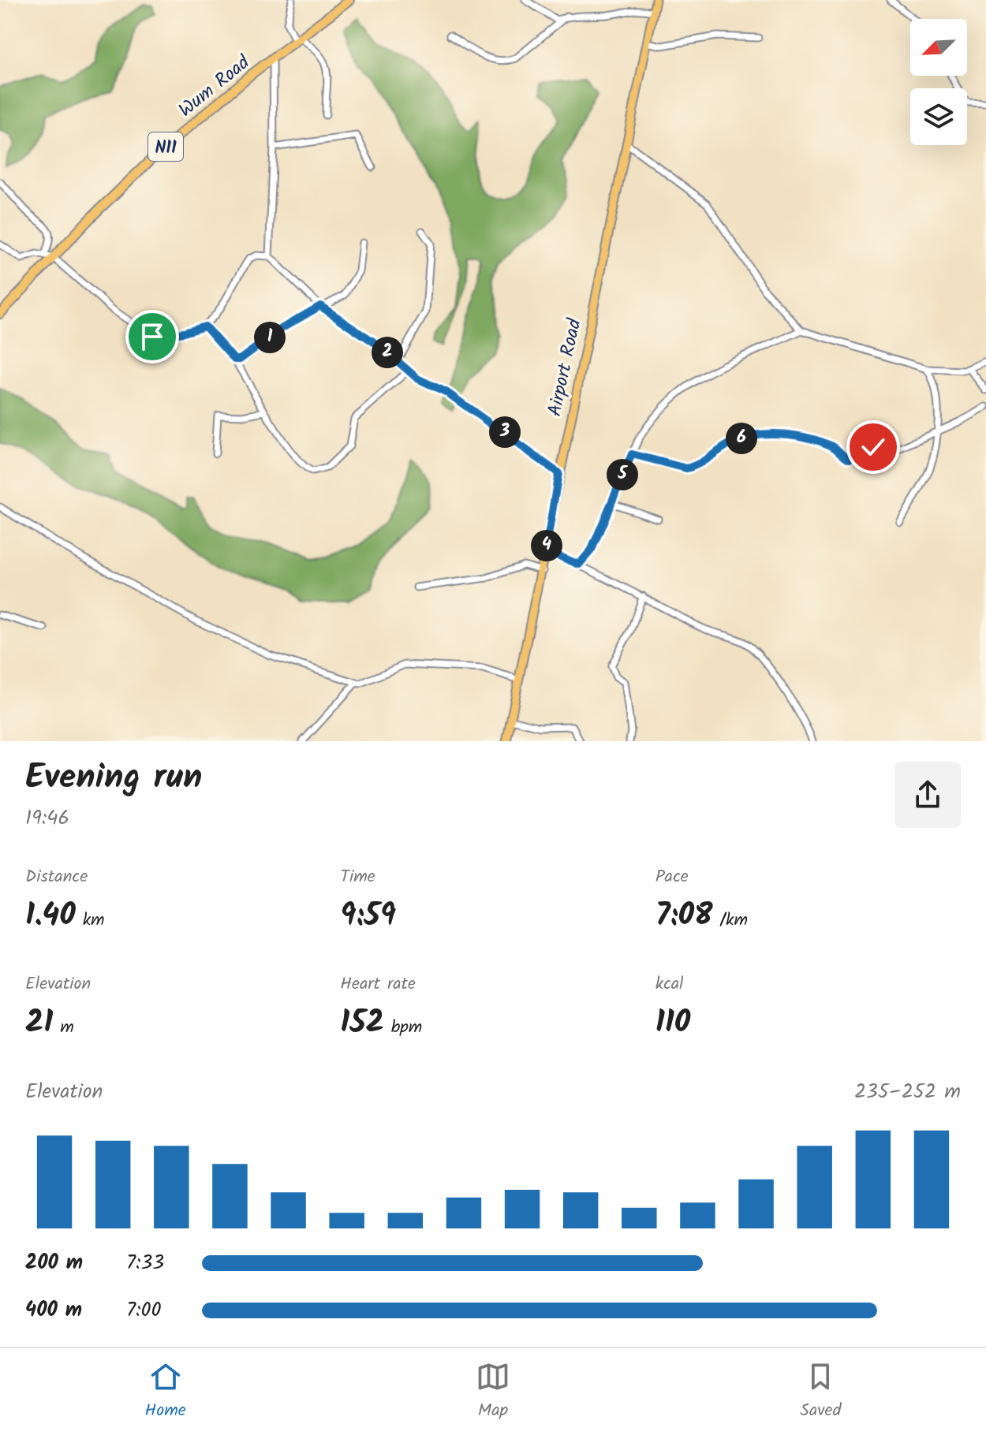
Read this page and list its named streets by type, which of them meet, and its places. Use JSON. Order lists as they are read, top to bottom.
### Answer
{
  "streets": {
    "highway": ["Wum Road", "N11"],
    "main road": ["Airport Road"]
  },
  "north": "bottom left",
  "page": {
    "pins": [
      "1",
      "2",
      "3",
      "6",
      "5",
      "4"
    ],
    "heading": ["Evening run", "19:46"],
    "stats": [
      ["Distance", "1.40 km"],
      ["Time", "9:59"],
      ["Pace", "7:08 /km"],
      ["Elevation", "21 m"],
      ["Heart rate", "152 bpm"],
      ["kcal", "110"]
    ],
    "chart": ["Elevation", "235–252 m"],
    "list": [
      {
        "name": "200 m",
        "note": "7:33"
      },
      {
        "name": "400 m",
        "note": "7:00"
      }
    ],
    "tabs": ["Home", "Map", "Saved"]
  }
}
